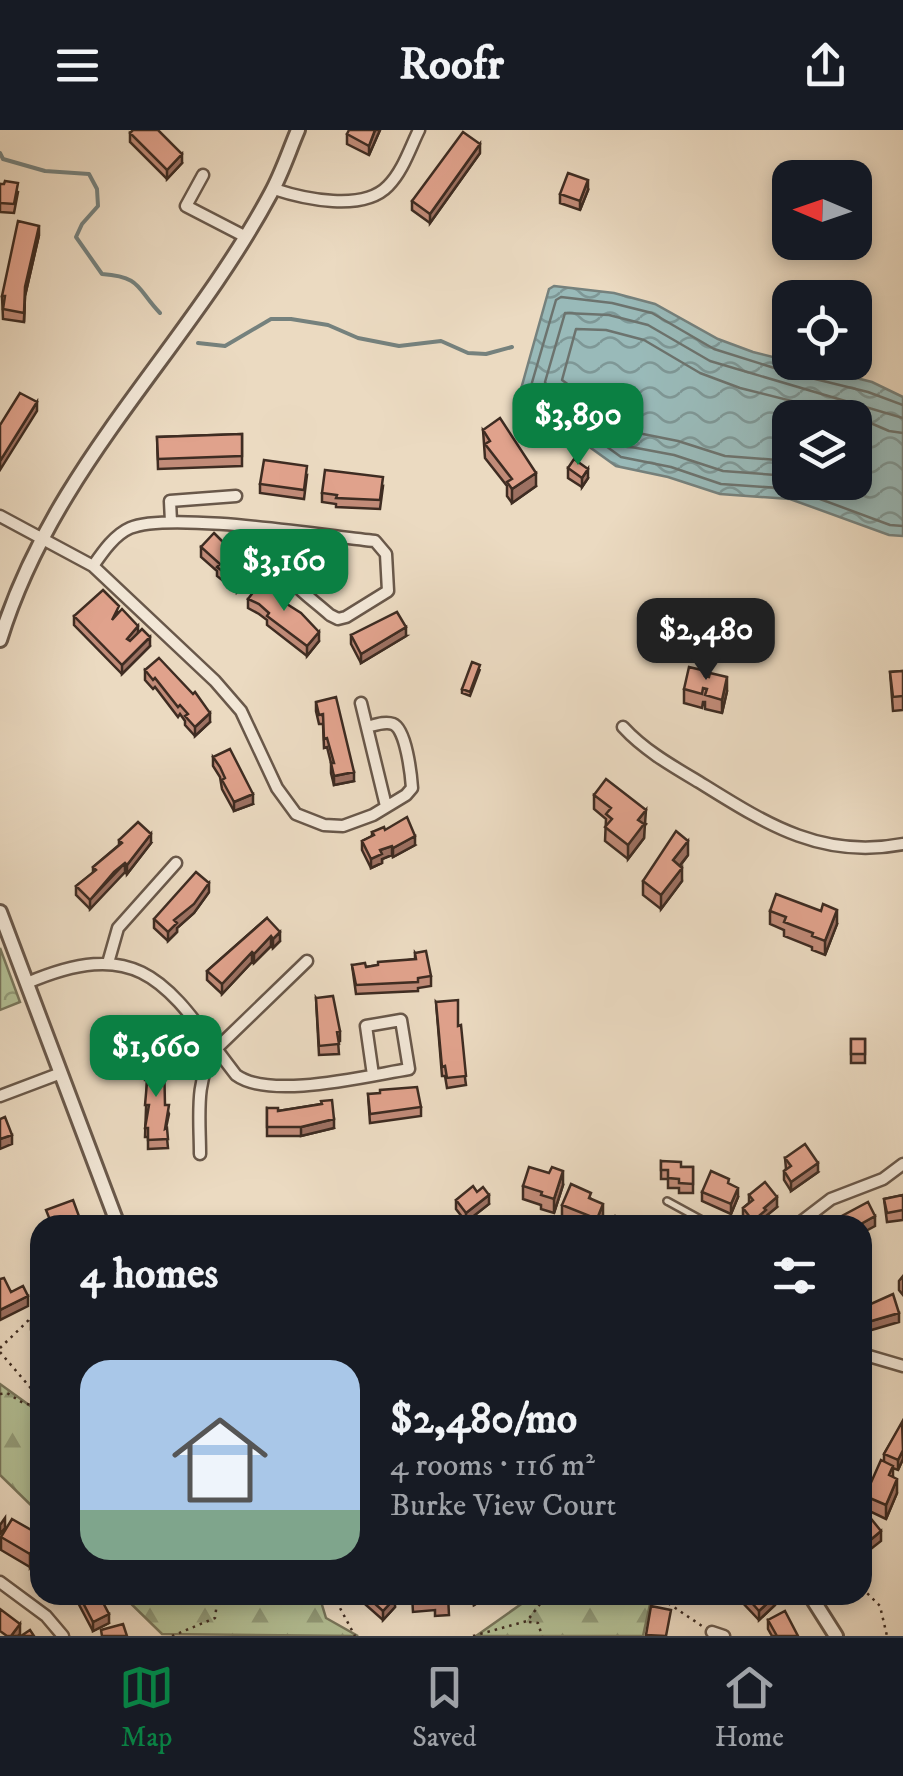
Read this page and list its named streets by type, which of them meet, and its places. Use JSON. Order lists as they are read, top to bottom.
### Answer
{
  "north": "left",
  "page": {
    "header": "Roofr",
    "price": [
      "$3,890",
      "$3,160",
      "$2,480",
      "$1,660"
    ],
    "heading": "4 homes",
    "list": [
      {
        "name": "$2,480/mo",
        "note": "4 rooms · 116 m² · Burke View Court"
      }
    ],
    "tabs": ["Map", "Saved", "Home"]
  }
}
